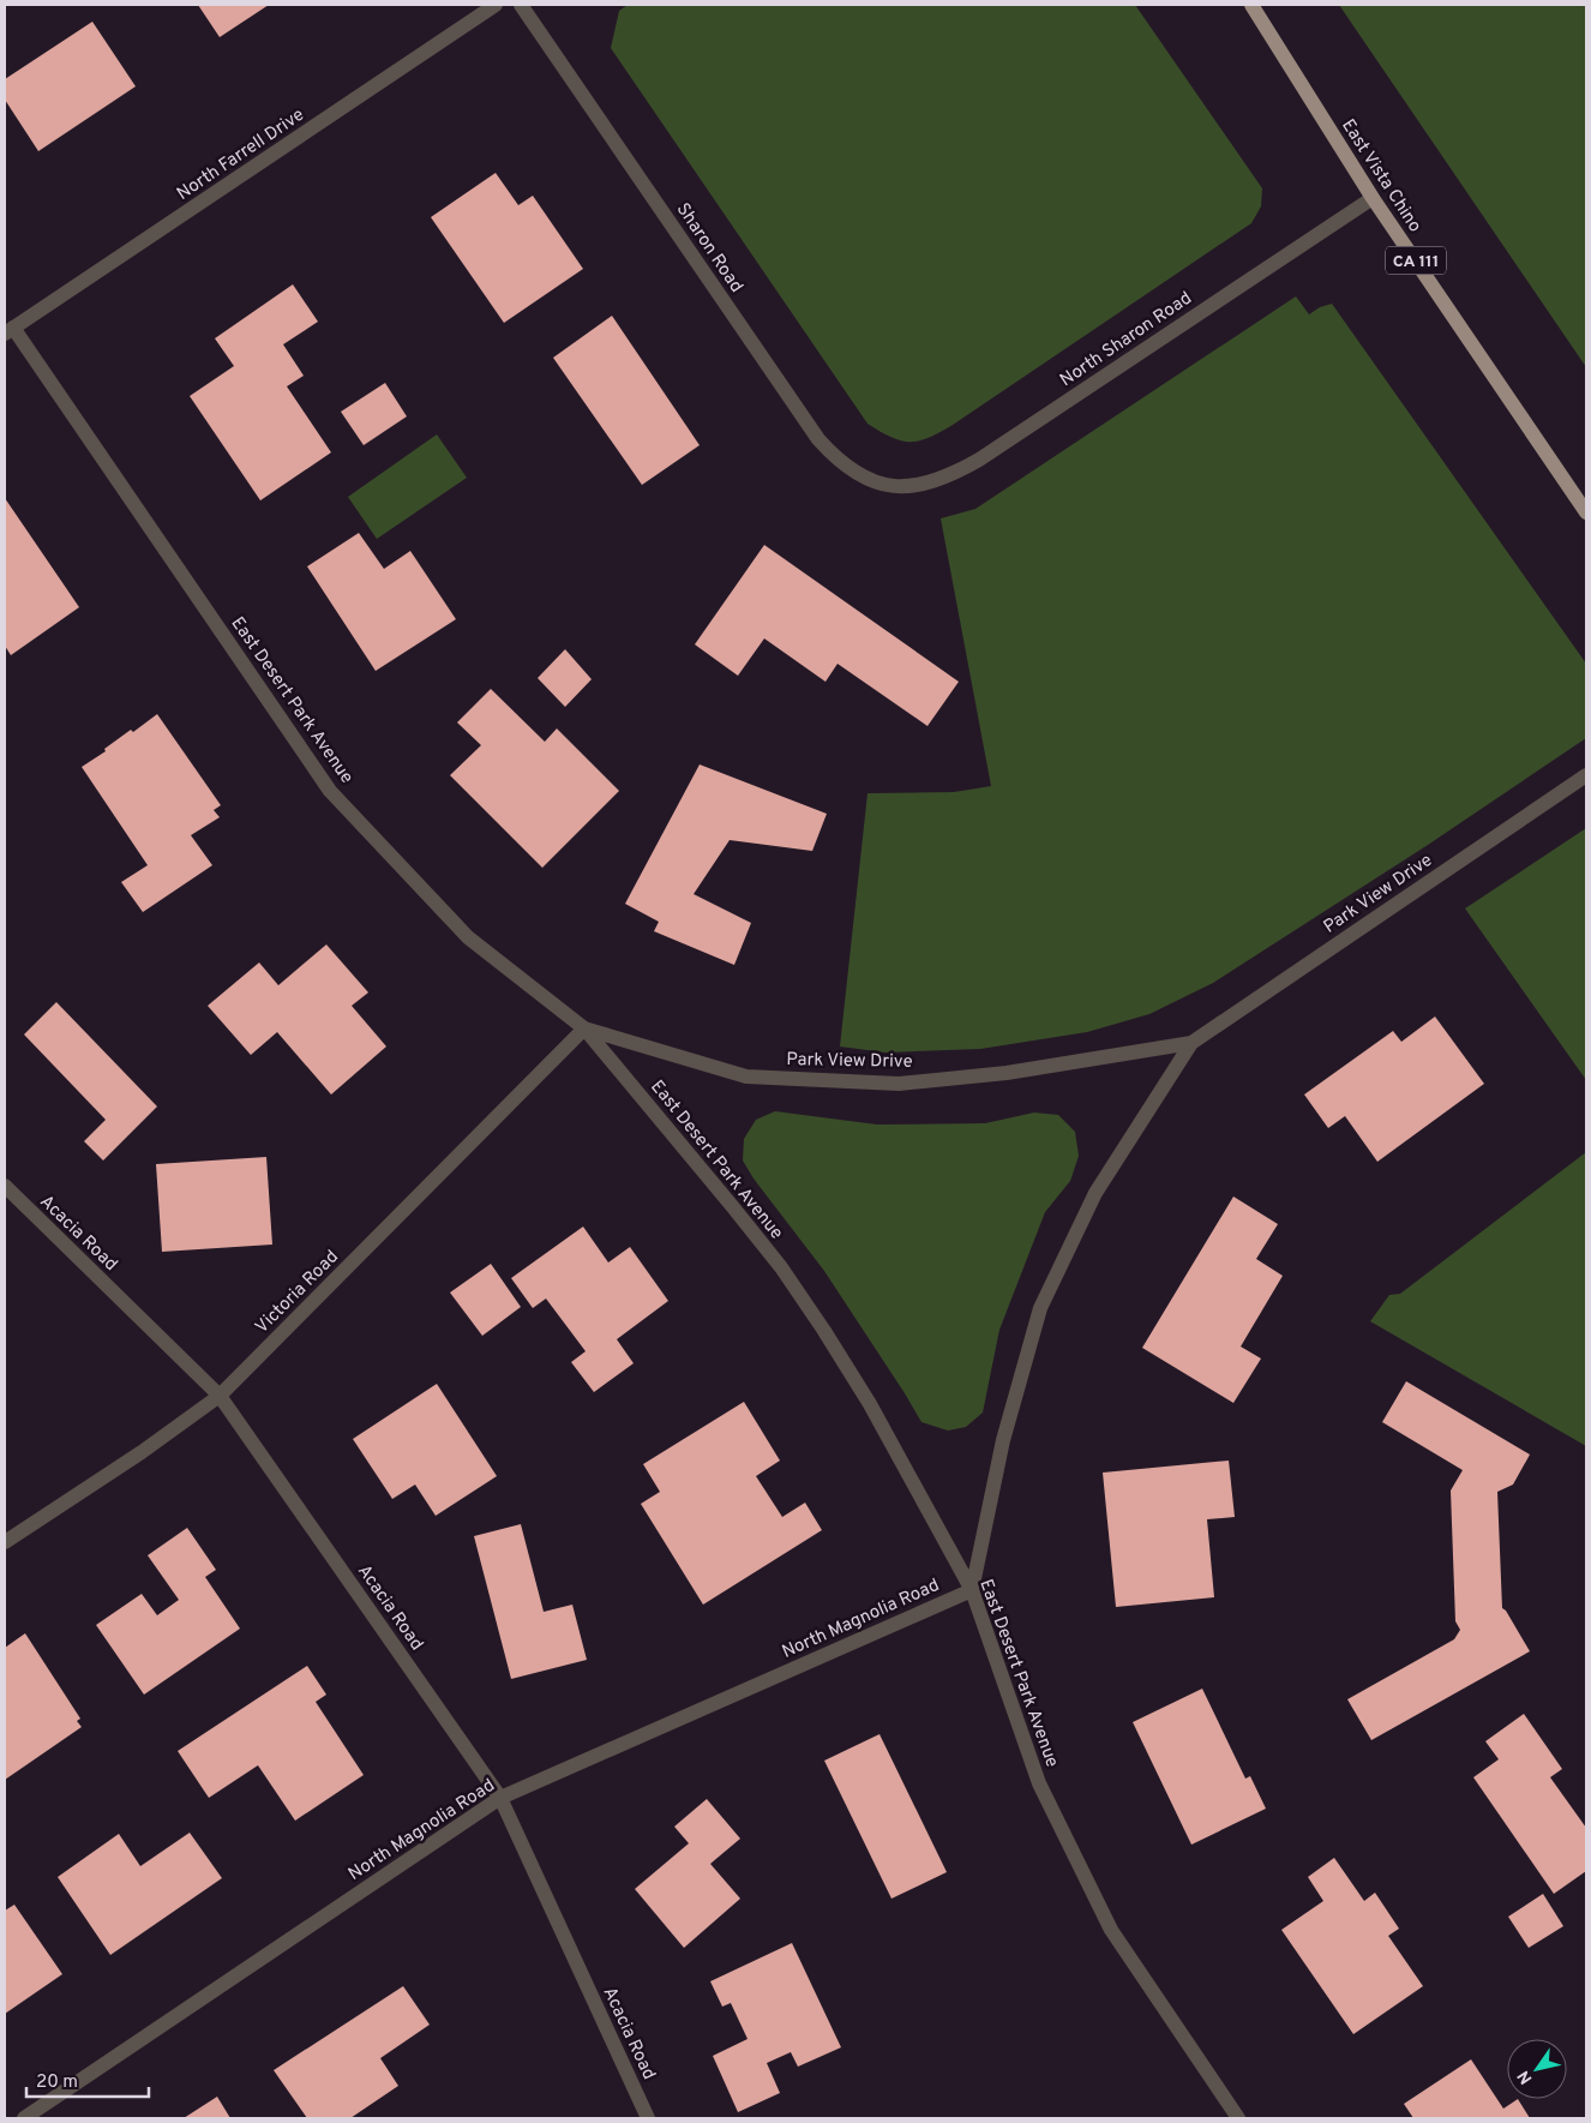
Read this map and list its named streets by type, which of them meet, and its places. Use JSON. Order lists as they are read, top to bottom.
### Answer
{
  "streets": {
    "main road": ["East Vista Chino", "CA 111"],
    "street": [
      "North Farrell Drive",
      "Sharon Road",
      "North Sharon Road",
      "East Desert Park Avenue",
      "Park View Drive",
      "Acacia Road",
      "Victoria Road",
      "North Magnolia Road"
    ]
  },
  "crossings": [
    ["North Farrell Drive", "East Desert Park Avenue"],
    ["East Vista Chino", "North Sharon Road"],
    ["Sharon Road", "North Sharon Road"],
    ["East Desert Park Avenue", "Park View Drive"],
    ["East Desert Park Avenue", "Victoria Road"],
    ["East Desert Park Avenue", "North Magnolia Road"],
    ["Park View Drive", "Victoria Road"],
    ["Park View Drive", "North Magnolia Road"],
    ["Acacia Road", "Victoria Road"],
    ["Acacia Road", "North Magnolia Road"]
  ],
  "scale_bar": "20 m",
  "north": "bottom left"
}
